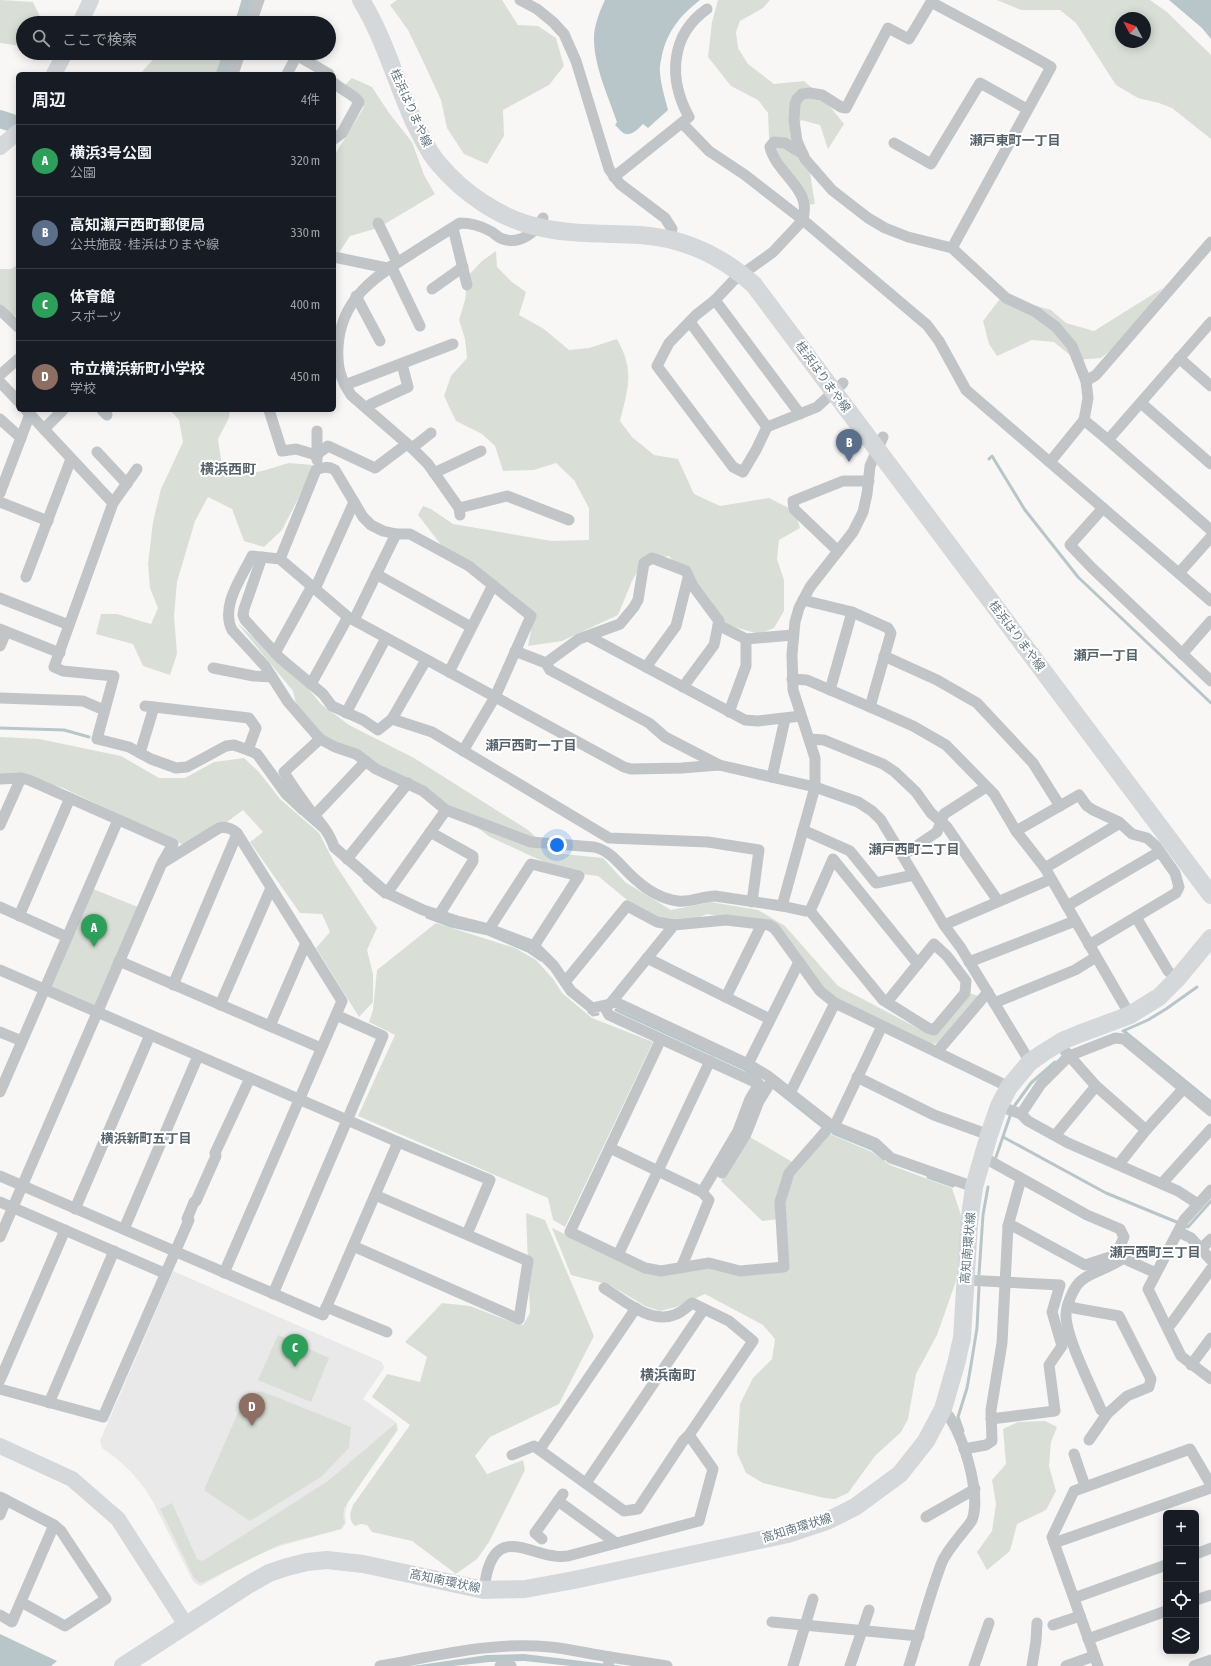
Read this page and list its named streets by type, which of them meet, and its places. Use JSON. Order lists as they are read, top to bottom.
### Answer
{
  "streets": {
    "main road": ["桂浜はりまや線", "高知南環状線"]
  },
  "districts": [
    "瀬戸東町一丁目",
    "横浜西町",
    "瀬戸一丁目",
    "瀬戸西町一丁目",
    "瀬戸西町二丁目",
    "横浜新町五丁目",
    "瀬戸西町三丁目",
    "横浜南町"
  ],
  "north": "top left",
  "page": {
    "search": "ここで検索",
    "heading": ["周辺", "4件"],
    "list": [
      {
        "mark": "A",
        "name": "横浜3号公園",
        "note": "公園",
        "value": "320 m"
      },
      {
        "mark": "B",
        "name": "高知瀬戸西町郵便局",
        "note": "公共施設 · 桂浜はりまや線",
        "value": "330 m"
      },
      {
        "mark": "C",
        "name": "体育館",
        "note": "スポーツ",
        "value": "400 m"
      },
      {
        "mark": "D",
        "name": "市立横浜新町小学校",
        "note": "学校",
        "value": "450 m"
      }
    ],
    "pins": [
      "B",
      "A",
      "C",
      "D"
    ],
    "map_buttons": ["+", "−"]
  }
}
